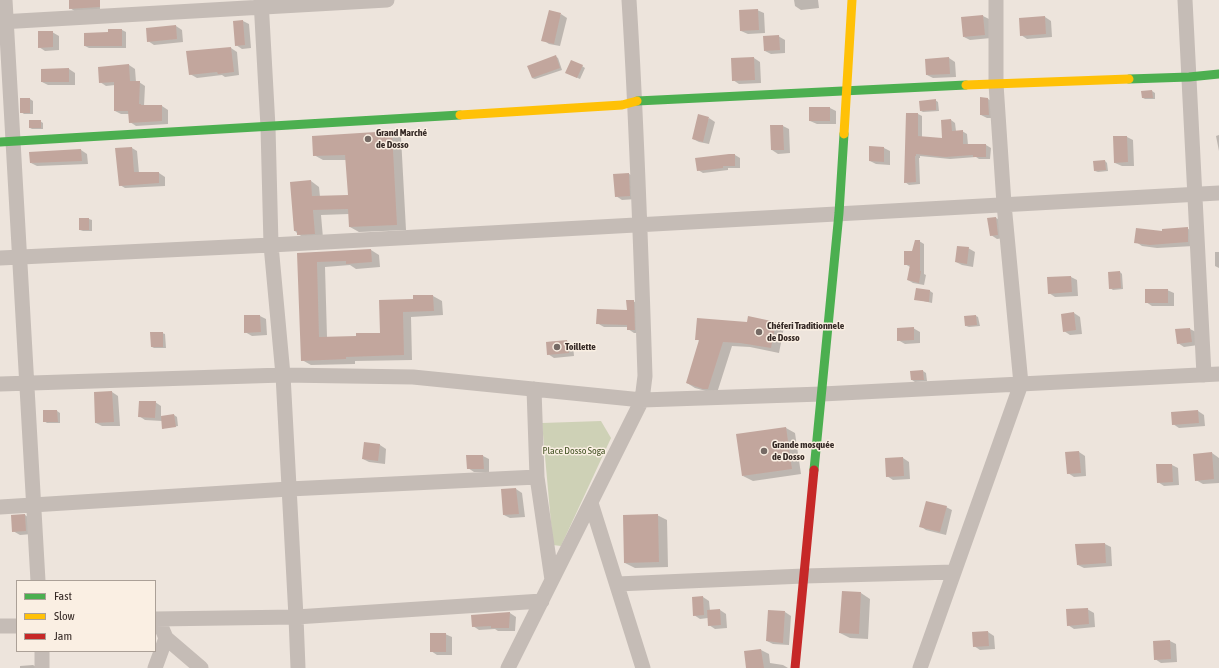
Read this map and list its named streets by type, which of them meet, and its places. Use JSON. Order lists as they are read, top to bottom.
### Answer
{
  "parks": ["Place Dosso Soga"],
  "places": [
    "Grand Marché de Dosso",
    "Chéferi Traditionnele de Dosso",
    "Toillette",
    "Grande mosquée de Dosso"
  ],
  "legend": ["Fast", "Slow", "Jam"]
}
